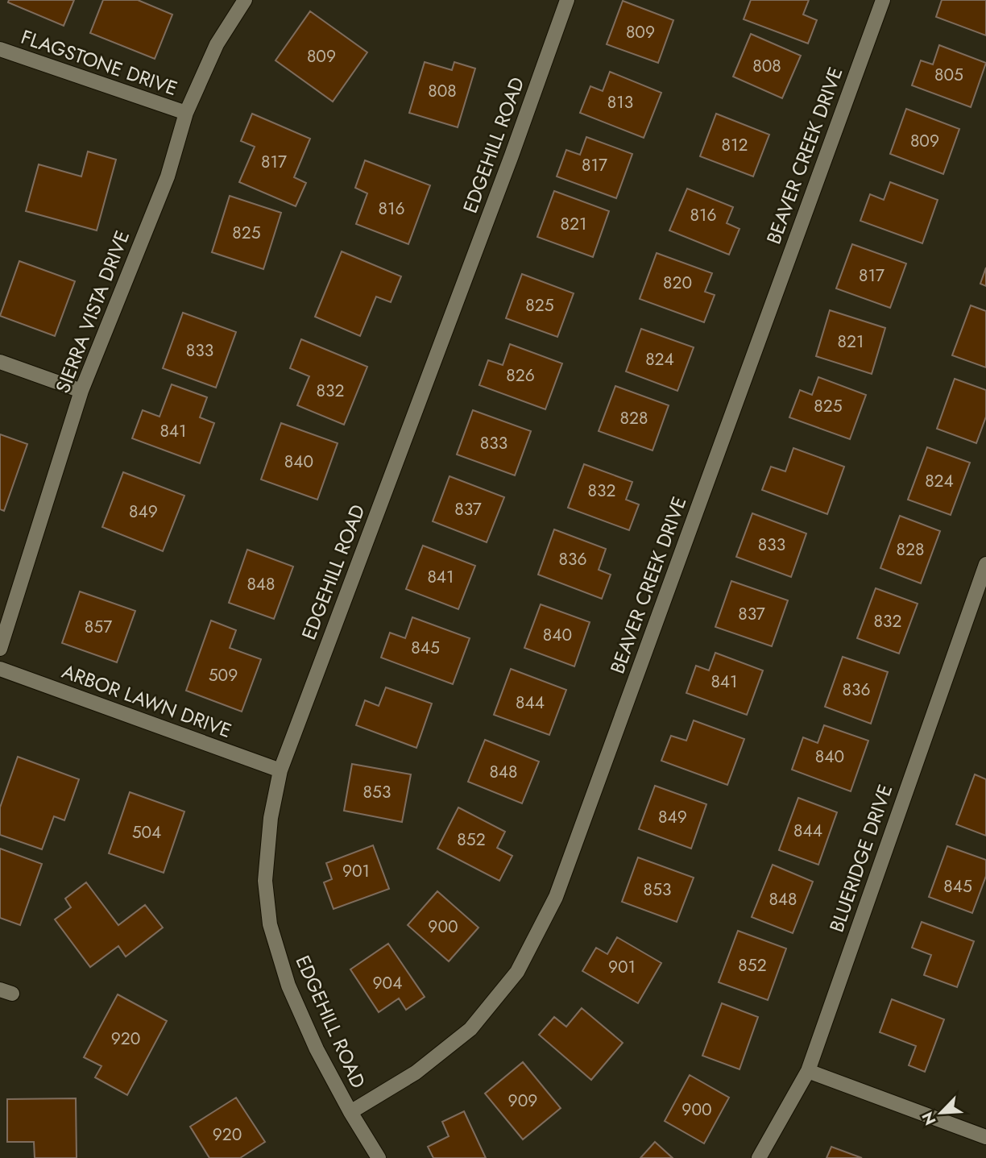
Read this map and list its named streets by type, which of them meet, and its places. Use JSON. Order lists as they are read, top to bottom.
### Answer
{
  "streets": {
    "street": [
      "FLAGSTONE DRIVE",
      "EDGEHILL ROAD",
      "BEAVER CREEK DRIVE",
      "SIERRA VISTA DRIVE",
      "ARBOR LAWN DRIVE",
      "BLUERIDGE DRIVE"
    ]
  },
  "crossings": [
    ["FLAGSTONE DRIVE", "SIERRA VISTA DRIVE"],
    ["EDGEHILL ROAD", "BEAVER CREEK DRIVE"],
    ["EDGEHILL ROAD", "ARBOR LAWN DRIVE"]
  ],
  "house_numbers": [
    "809",
    "809",
    "808",
    "805",
    "808",
    "813",
    "809",
    "812",
    "817",
    "817",
    "816",
    "816",
    "821",
    "825",
    "817",
    "820",
    "825",
    "821",
    "833",
    "824",
    "826",
    "832",
    "825",
    "828",
    "841",
    "833",
    "840",
    "824",
    "832",
    "837",
    "849",
    "833",
    "828",
    "836",
    "841",
    "848",
    "837",
    "832",
    "857",
    "840",
    "845",
    "509",
    "841",
    "836",
    "844",
    "840",
    "848",
    "853",
    "849",
    "844",
    "504",
    "852",
    "901",
    "845",
    "853",
    "848",
    "900",
    "852",
    "901",
    "904",
    "920",
    "909",
    "900",
    "920"
  ],
  "north": "bottom left"
}
